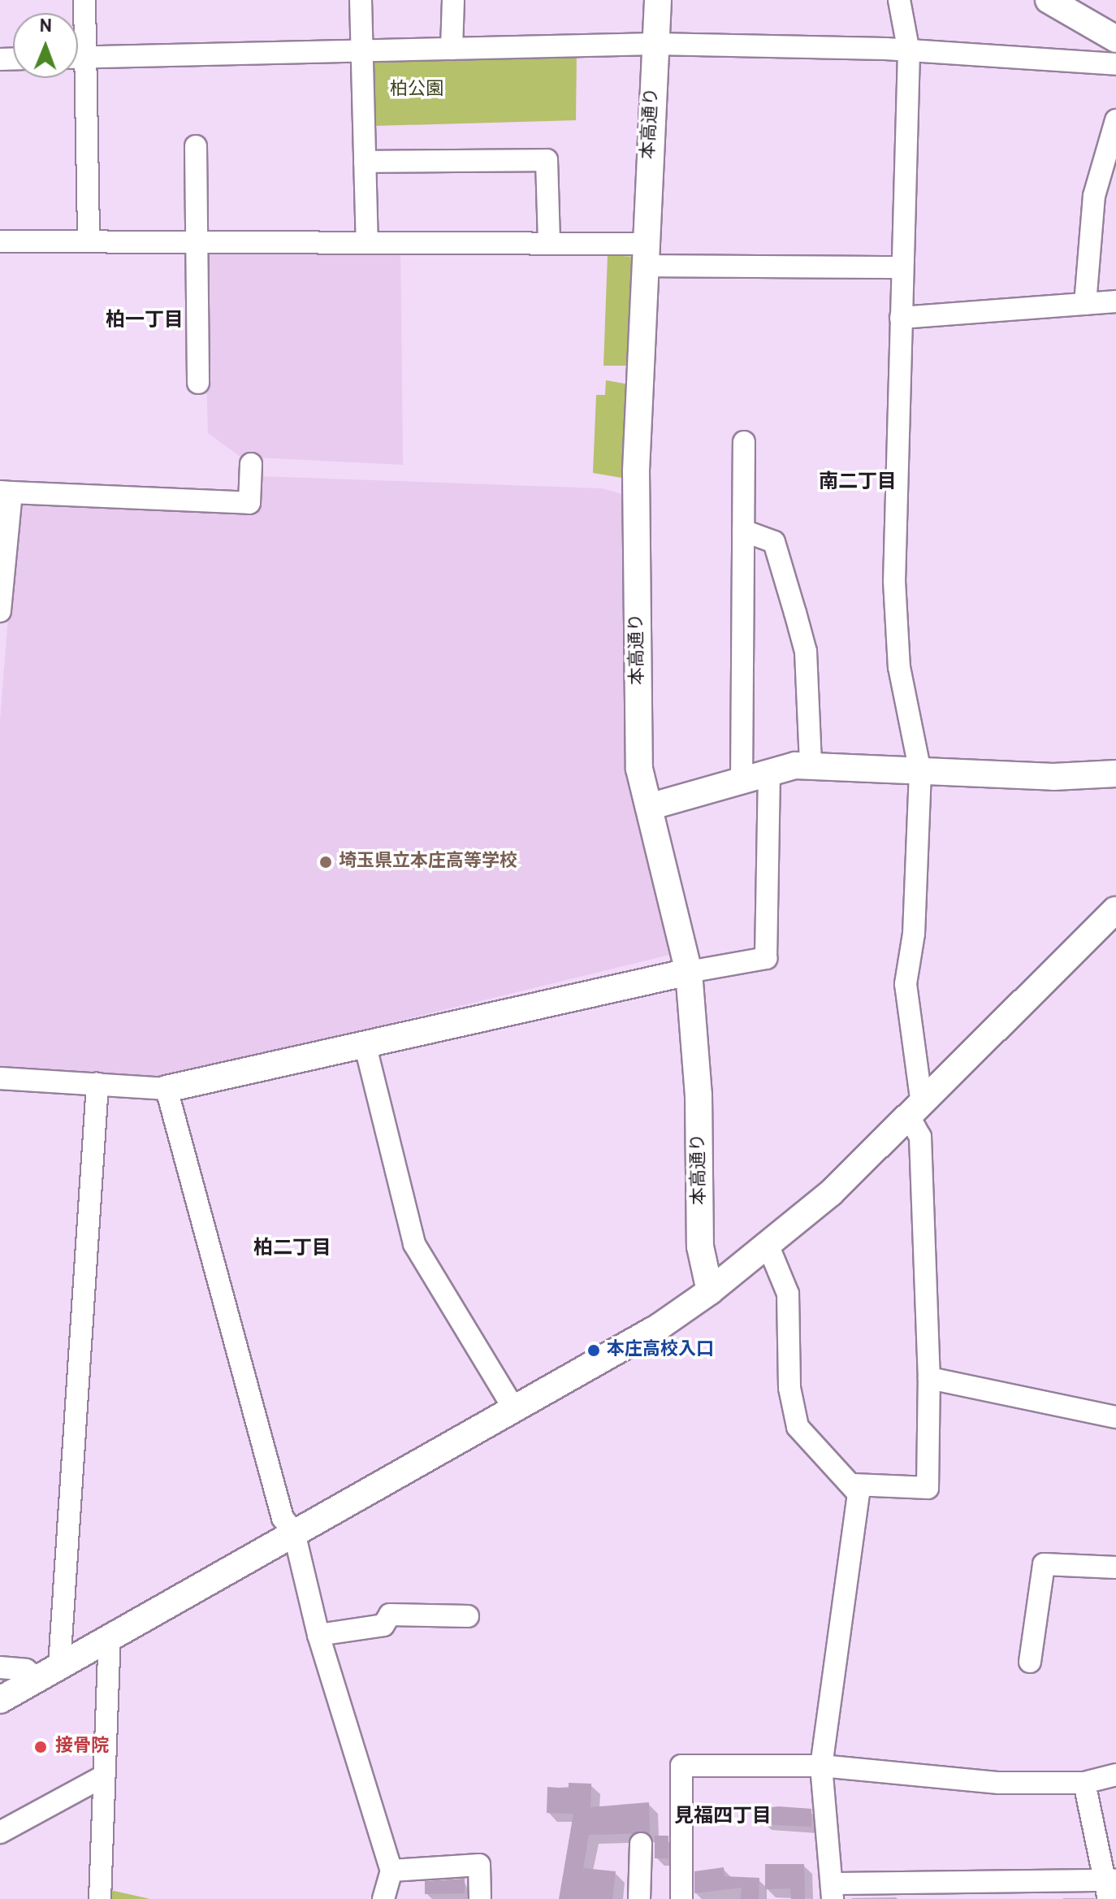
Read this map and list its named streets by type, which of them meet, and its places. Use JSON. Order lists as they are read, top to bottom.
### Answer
{
  "streets": {
    "street": ["本高通り"]
  },
  "districts": [
    "柏一丁目",
    "南二丁目",
    "柏二丁目",
    "見福四丁目"
  ],
  "parks": ["柏公園"],
  "places": ["埼玉県立本庄高等学校", "本庄高校入口", "接骨院"],
  "north": "top"
}
